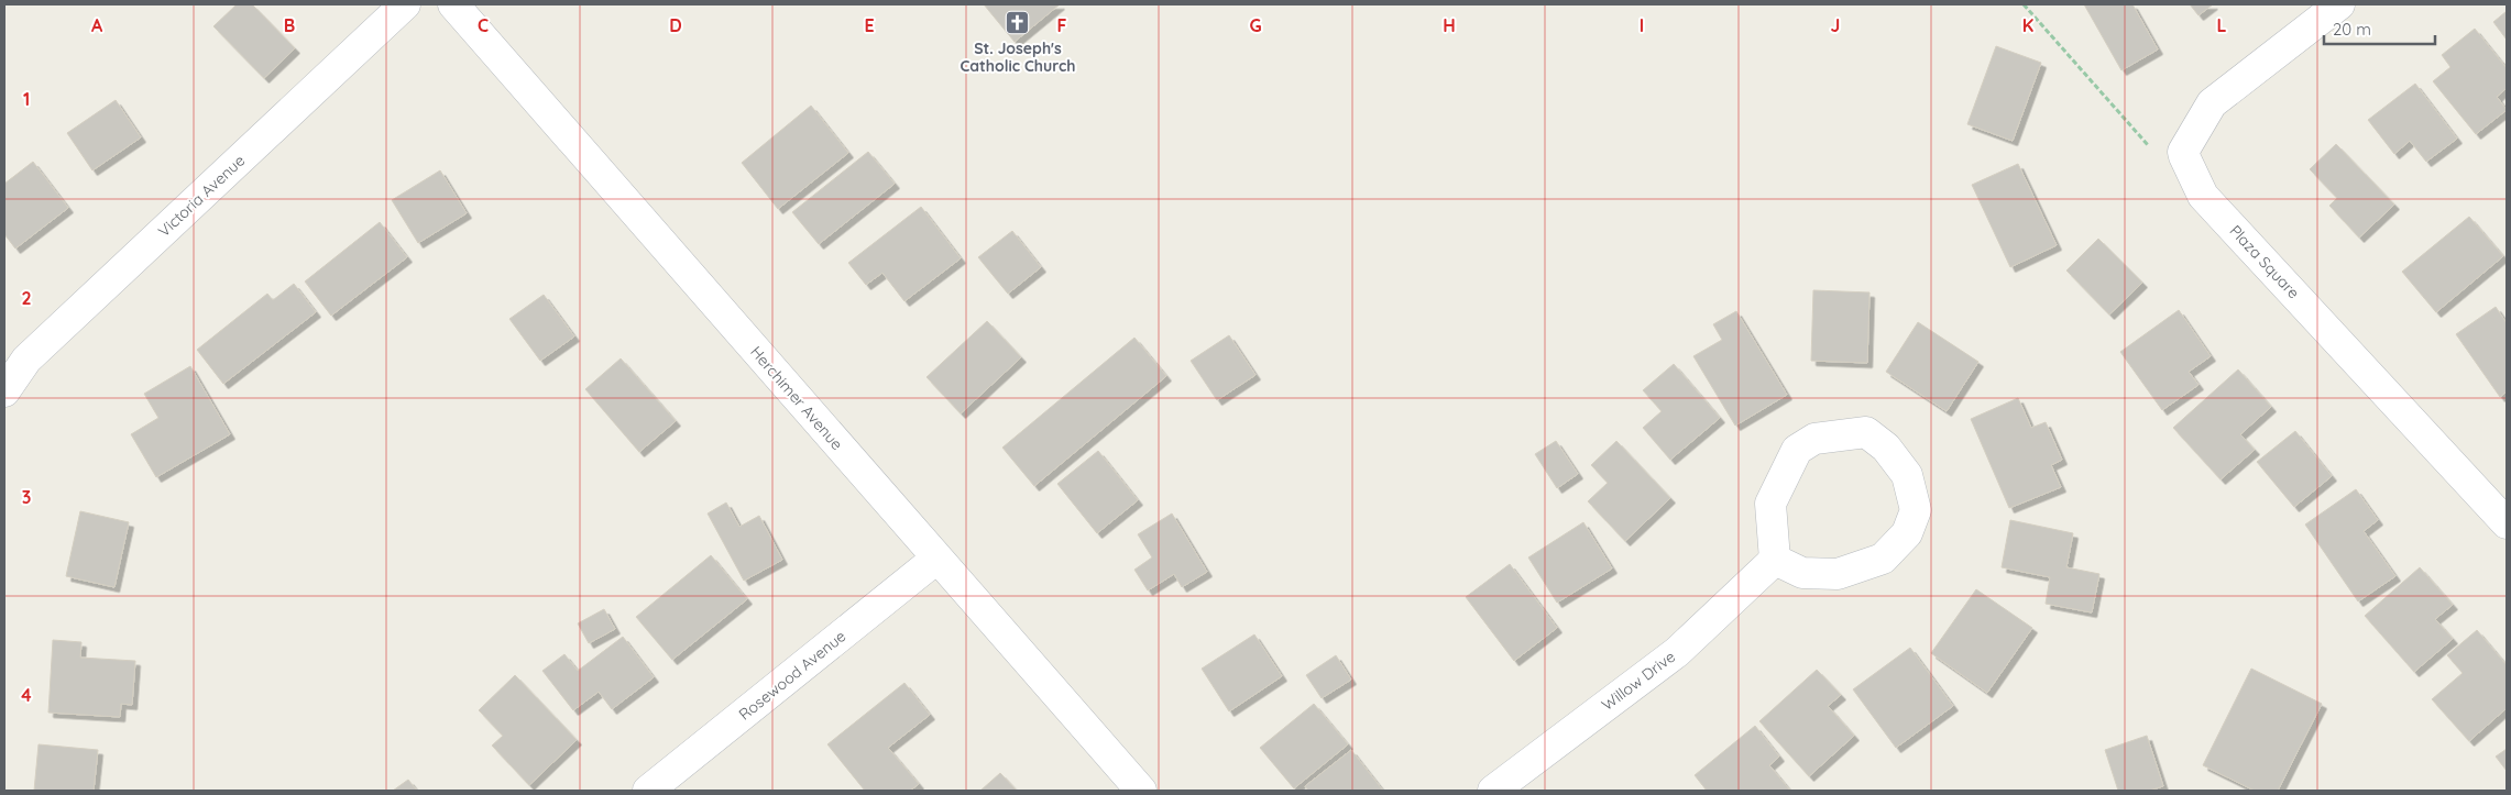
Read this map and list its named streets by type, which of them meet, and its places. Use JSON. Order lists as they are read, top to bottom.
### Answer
{
  "streets": {
    "street": [
      "Victoria Avenue",
      "Plaza Square",
      "Herchimer Avenue",
      "Rosewood Avenue",
      "Willow Drive"
    ]
  },
  "crossings": [
    ["Herchimer Avenue", "Rosewood Avenue"]
  ],
  "places": {
    "church": ["St. Joseph's Catholic Church"]
  },
  "scale_bar": "20 m",
  "grid": {
    "columns": [
      "A",
      "B",
      "C",
      "D",
      "E",
      "F",
      "G",
      "H",
      "I",
      "J",
      "K",
      "L"
    ],
    "rows": [
      "1",
      "2",
      "3",
      "4"
    ]
  }
}
